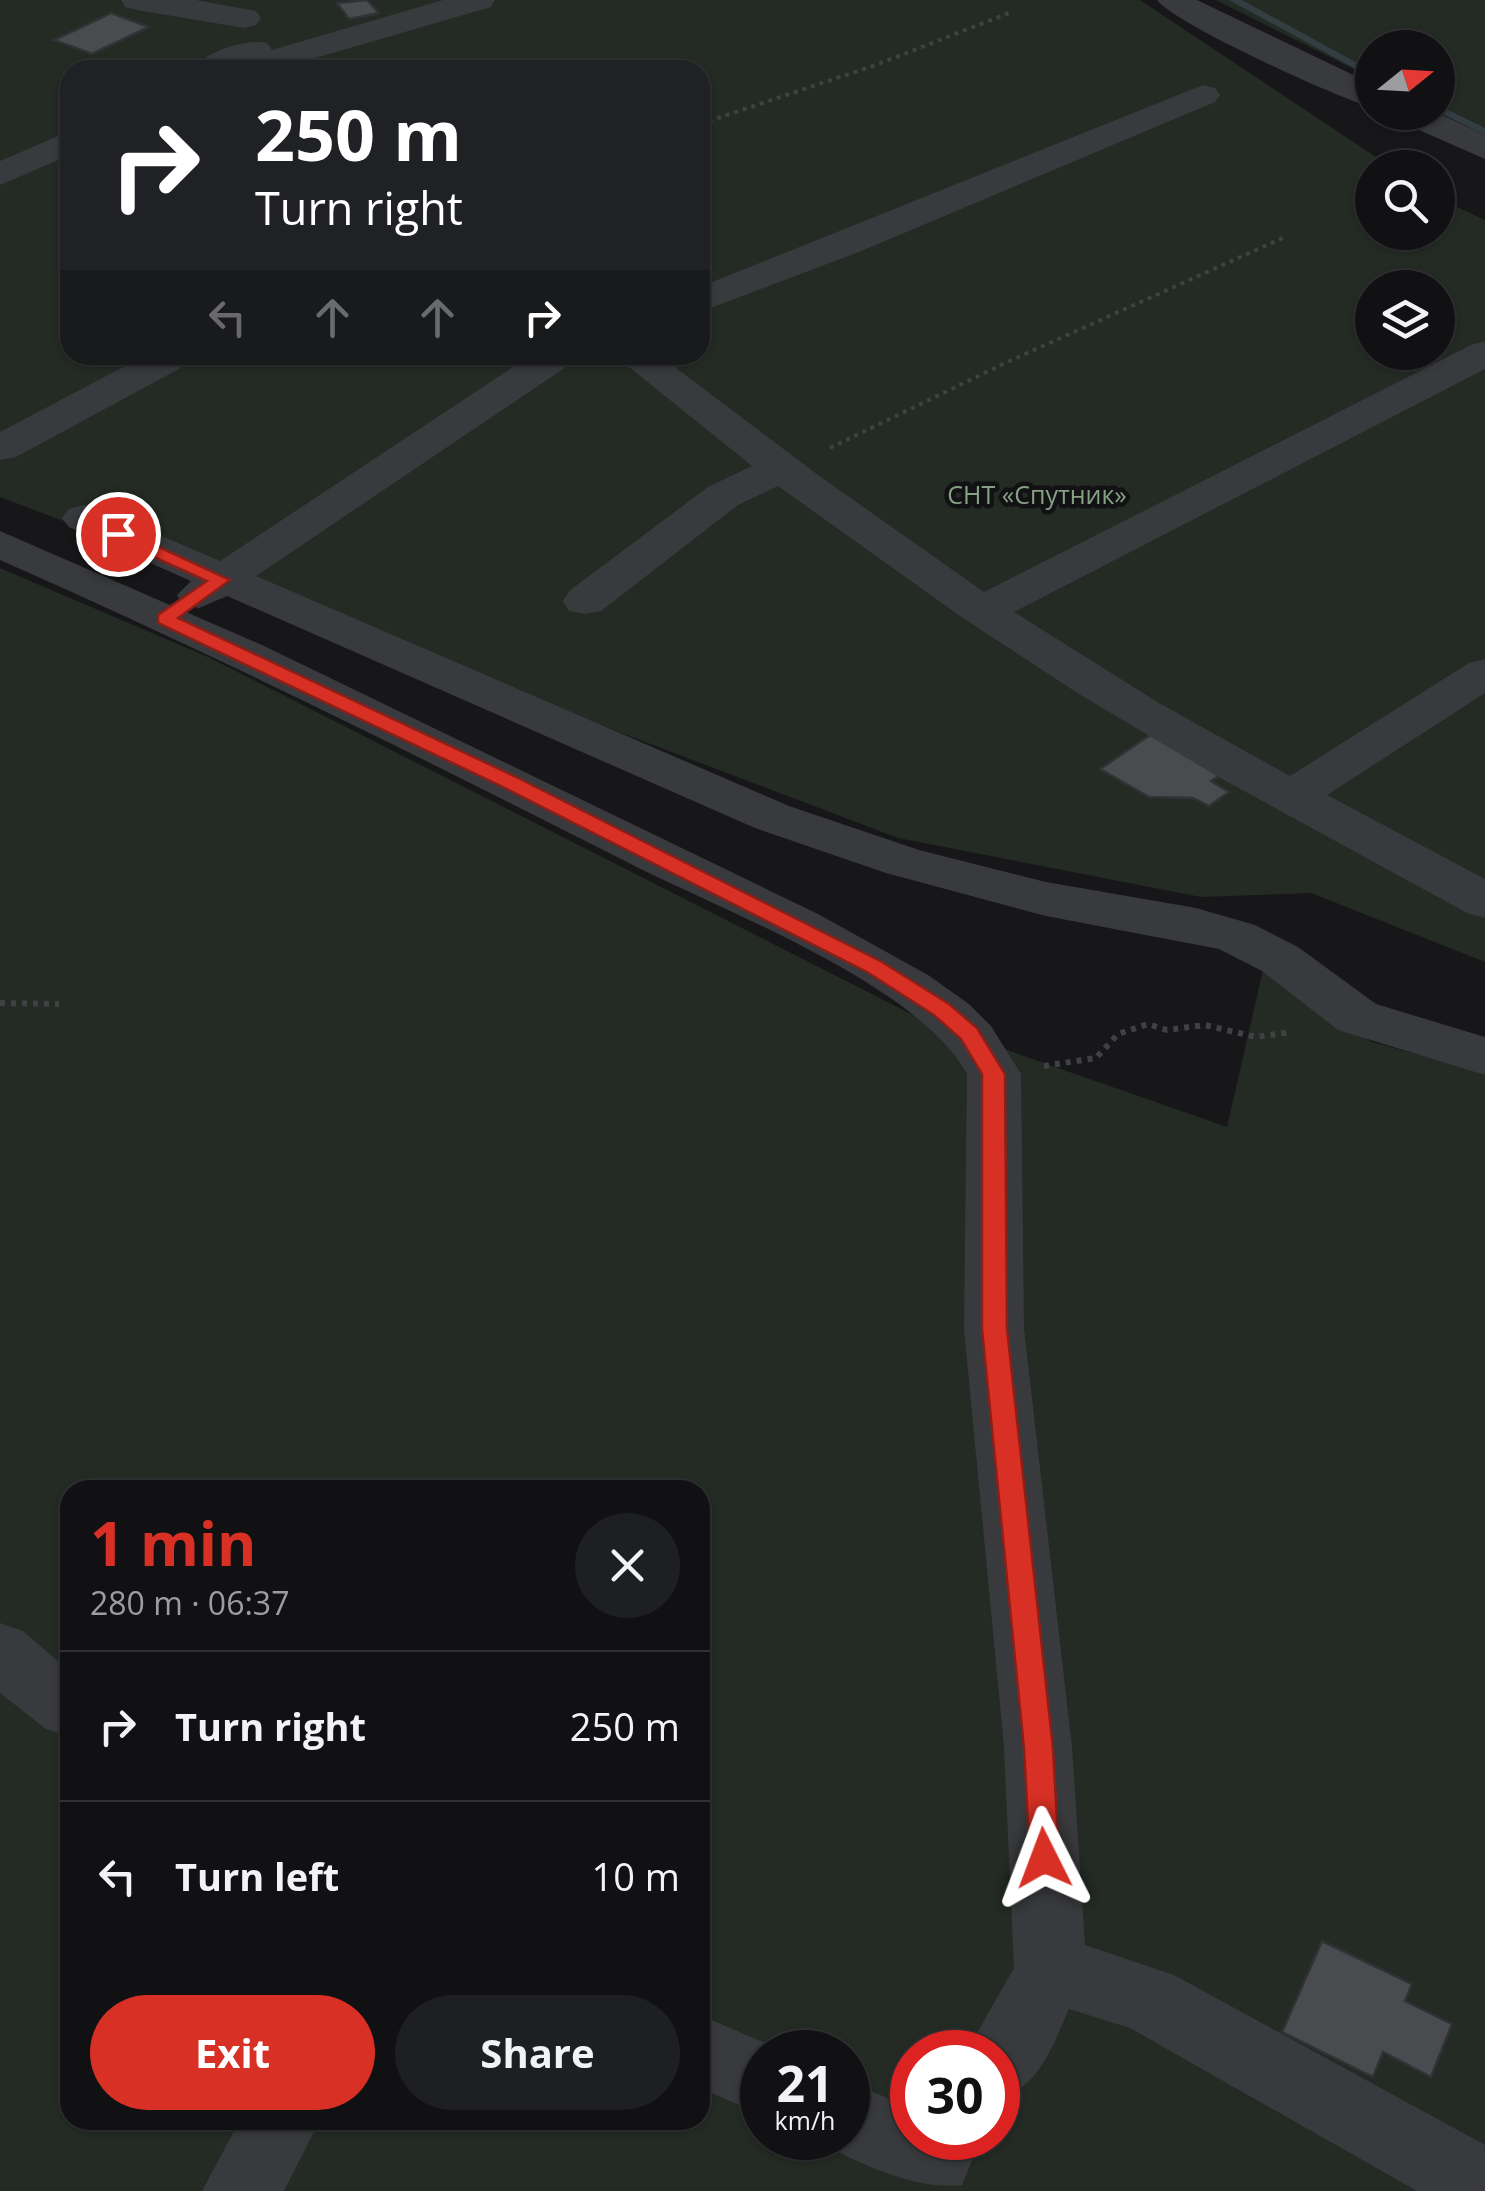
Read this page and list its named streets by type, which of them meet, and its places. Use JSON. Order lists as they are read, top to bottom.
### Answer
{
  "parks": ["СНТ «Спутник»"],
  "north": "right",
  "page": {
    "turn": ["250 m", "Turn right"],
    "heading": ["1 min", "280 m · 06:37"],
    "list": [
      {
        "name": "Turn right",
        "value": "250 m"
      },
      {
        "name": "Turn left",
        "value": "10 m"
      }
    ],
    "buttons": ["Exit", "Share"],
    "speed": "21 km/h",
    "limit": "30"
  }
}
